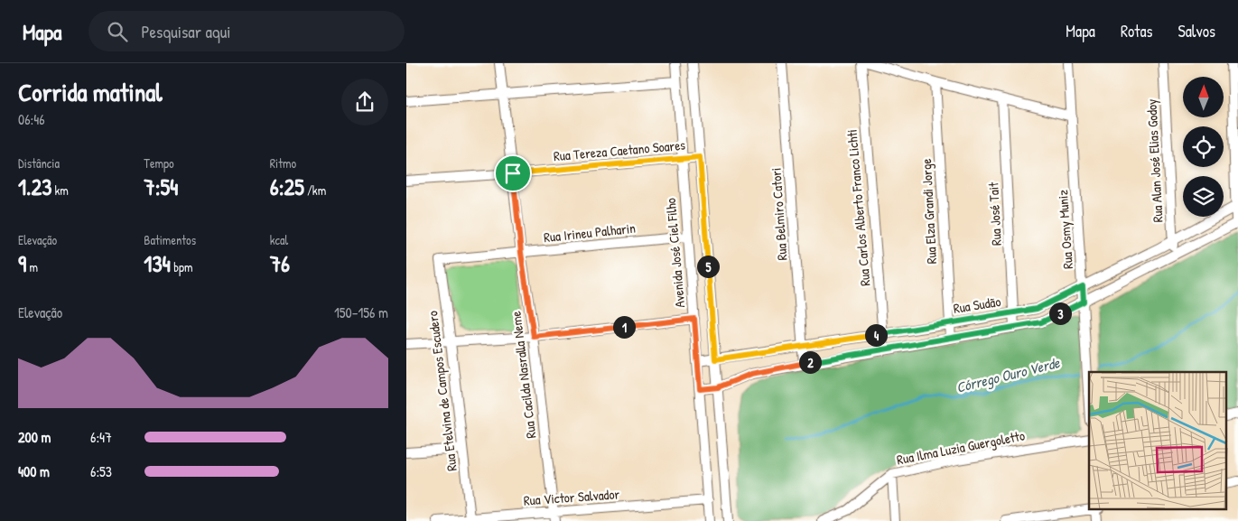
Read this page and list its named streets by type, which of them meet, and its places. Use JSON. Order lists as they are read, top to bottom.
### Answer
{
  "streets": {
    "street": [
      "Rua Tereza Caetano Soares",
      "Rua Alan José Elias Godoy",
      "Rua Carlos Alberto Franco Lichti",
      "Rua Elza Grandi Jorge",
      "Rua Belmiro Catori",
      "Rua José Tait",
      "Rua Osmy Muniz",
      "Rua Irineu Palharin",
      "Avenida José Ciel Filho",
      "Rua Sudão",
      "Rua Cacilda Nasralla Neme",
      "Rua Etelvina de Campos Escudero",
      "Rua Ilma Luzia Guergoletto",
      "Rua Victor Salvador"
    ]
  },
  "crossings": [
    ["Rua Tereza Caetano Soares", "Avenida José Ciel Filho"],
    ["Rua Tereza Caetano Soares", "Rua Cacilda Nasralla Neme"],
    ["Rua Alan José Elias Godoy", "Rua Sudão"],
    ["Rua Carlos Alberto Franco Lichti", "Rua Sudão"],
    ["Rua Elza Grandi Jorge", "Rua Sudão"],
    ["Rua Belmiro Catori", "Rua Sudão"],
    ["Rua José Tait", "Rua Sudão"],
    ["Rua Osmy Muniz", "Rua Sudão"],
    ["Rua Irineu Palharin", "Avenida José Ciel Filho"],
    ["Rua Irineu Palharin", "Rua Cacilda Nasralla Neme"],
    ["Rua Irineu Palharin", "Rua Etelvina de Campos Escudero"],
    ["Avenida José Ciel Filho", "Rua Sudão"],
    ["Avenida José Ciel Filho", "Rua Victor Salvador"],
    ["Rua Cacilda Nasralla Neme", "Rua Victor Salvador"],
    ["Rua Etelvina de Campos Escudero", "Rua Victor Salvador"]
  ],
  "water": ["Córrego Ouro Verde"],
  "north": "top",
  "page": {
    "header": "Mapa",
    "search": "Pesquisar aqui",
    "nav": ["Mapa", "Rotas", "Salvos"],
    "heading": ["Corrida matinal", "06:46"],
    "stats": [
      ["Distância", "1.23 km"],
      ["Tempo", "7:54"],
      ["Ritmo", "6:25 /km"],
      ["Elevação", "9 m"],
      ["Batimentos", "134 bpm"],
      ["kcal", "76"]
    ],
    "pins": [
      "5",
      "3",
      "1",
      "4",
      "2"
    ],
    "chart": ["Elevação", "150–156 m"],
    "list": [
      {
        "name": "200 m",
        "note": "6:47"
      },
      {
        "name": "400 m",
        "note": "6:53"
      }
    ]
  }
}
